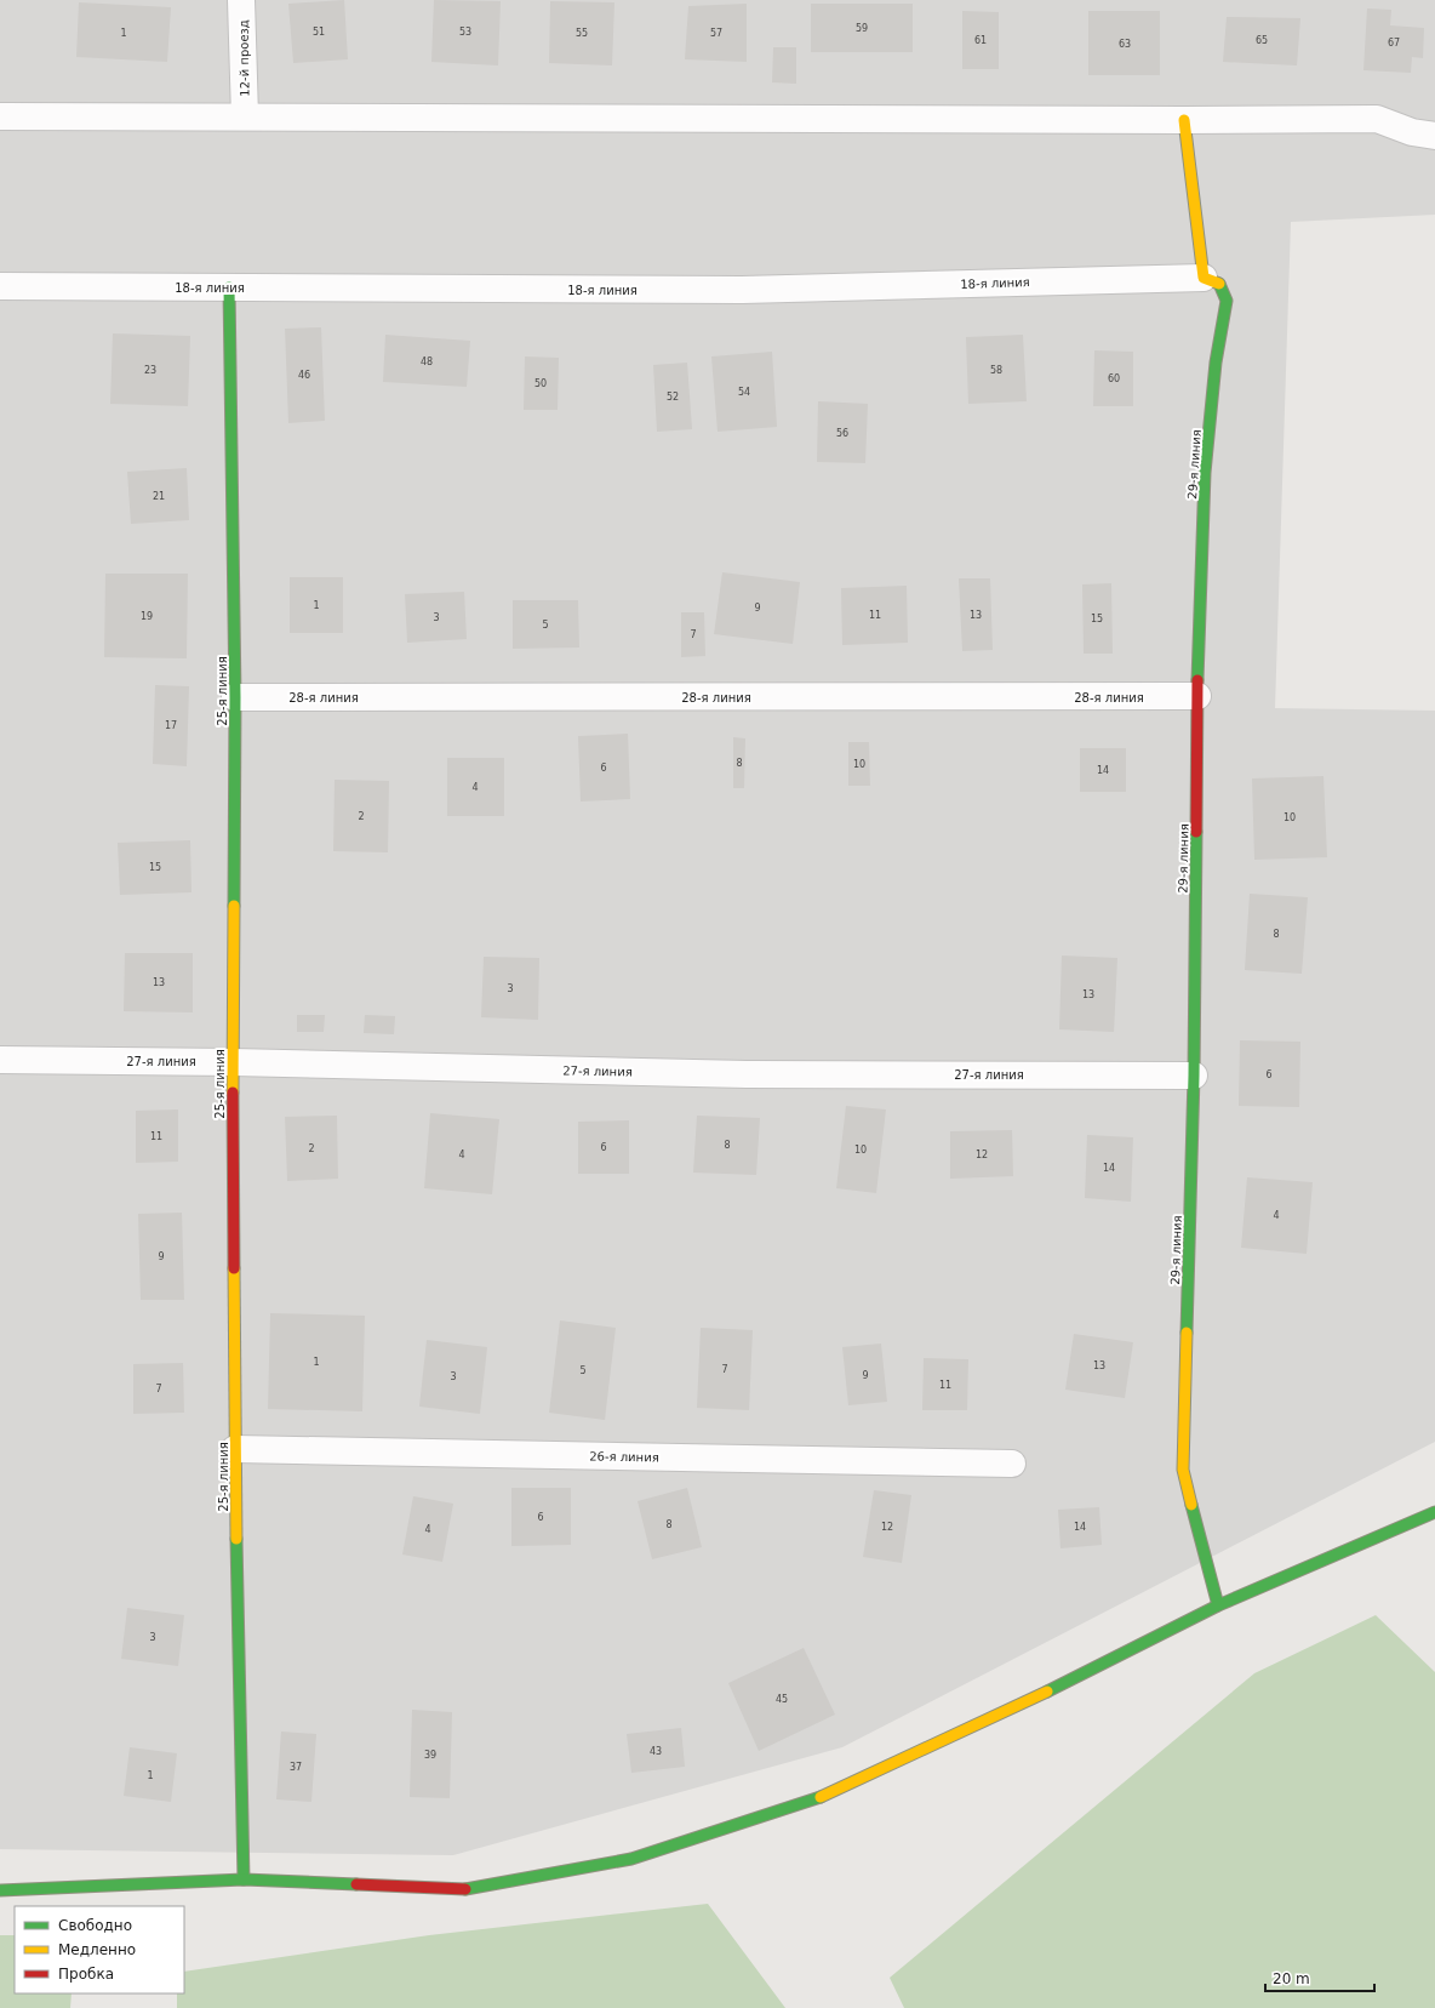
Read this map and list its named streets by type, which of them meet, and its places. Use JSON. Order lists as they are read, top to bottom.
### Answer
{
  "streets": {
    "street": [
      "12-й проезд",
      "18-я линия",
      "29-я линия",
      "25-я линия",
      "28-я линия",
      "27-я линия",
      "26-я линия"
    ]
  },
  "crossings": [
    ["18-я линия", "29-я линия"],
    ["18-я линия", "25-я линия"],
    ["29-я линия", "28-я линия"],
    ["29-я линия", "27-я линия"],
    ["25-я линия", "28-я линия"],
    ["25-я линия", "27-я линия"],
    ["25-я линия", "26-я линия"]
  ],
  "house_numbers": [
    "59",
    "51",
    "53",
    "1",
    "55",
    "57",
    "61",
    "65",
    "67",
    "63",
    "48",
    "23",
    "58",
    "46",
    "60",
    "50",
    "54",
    "52",
    "56",
    "21",
    "1",
    "9",
    "11",
    "13",
    "19",
    "3",
    "15",
    "5",
    "7",
    "17",
    "8",
    "10",
    "6",
    "14",
    "4",
    "2",
    "10",
    "15",
    "8",
    "13",
    "3",
    "13",
    "6",
    "11",
    "8",
    "6",
    "2",
    "10",
    "4",
    "12",
    "14",
    "4",
    "9",
    "1",
    "13",
    "7",
    "5",
    "9",
    "3",
    "11",
    "7",
    "6",
    "8",
    "12",
    "14",
    "4",
    "3",
    "45",
    "43",
    "39",
    "37",
    "1"
  ],
  "legend": ["Свободно", "Медленно", "Пробка"],
  "scale_bar": "20 m"
}
